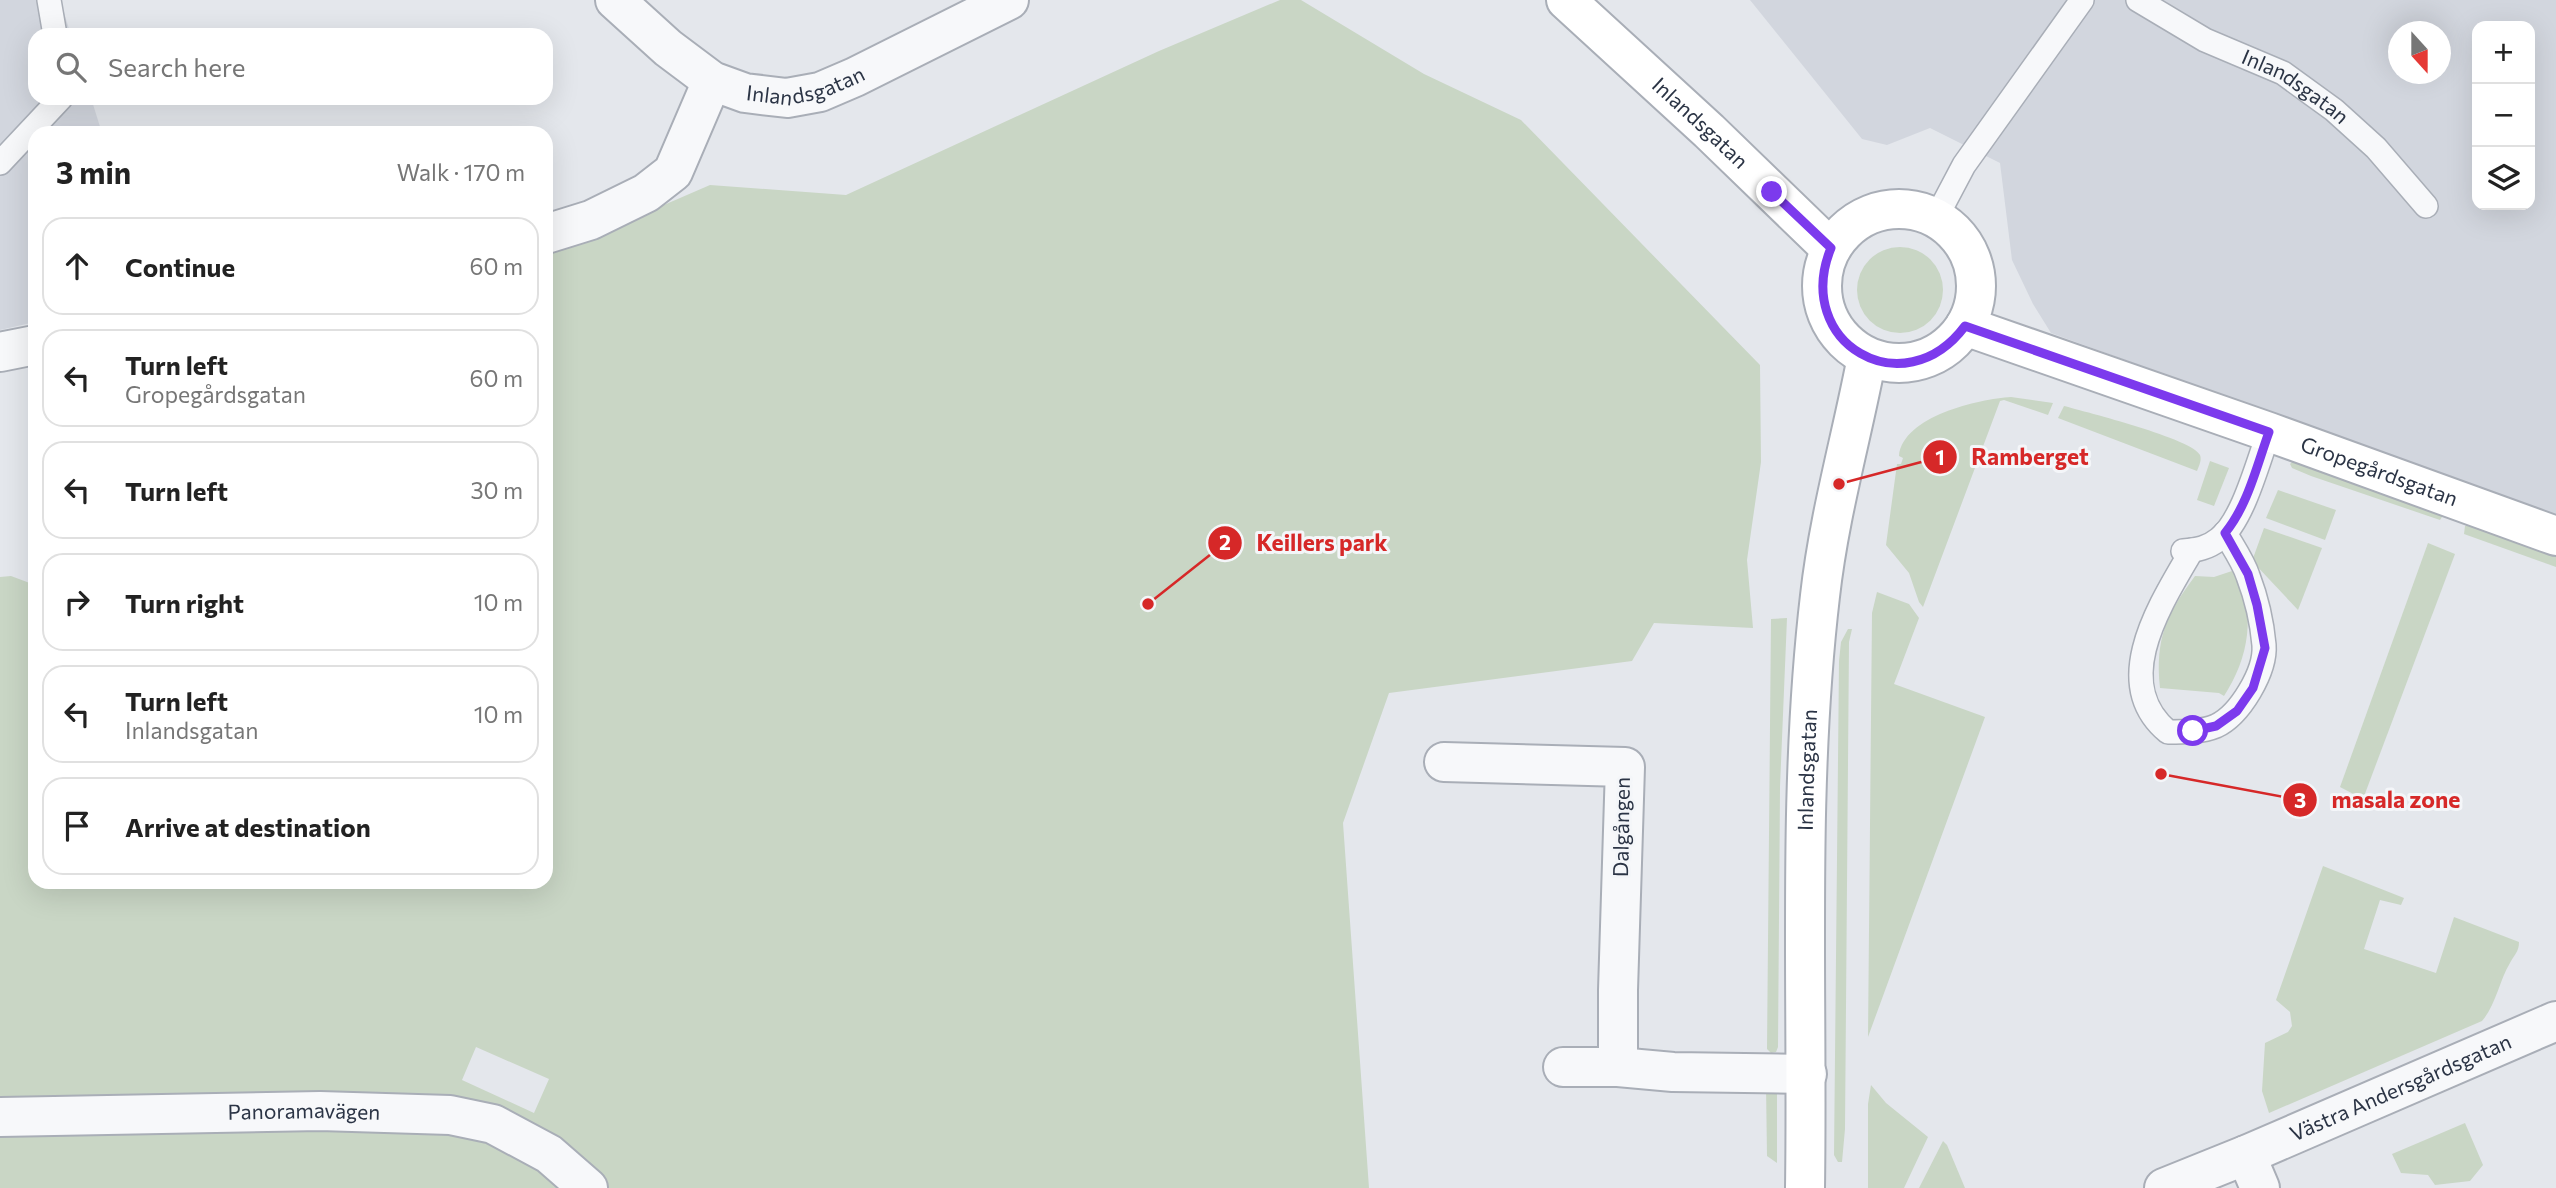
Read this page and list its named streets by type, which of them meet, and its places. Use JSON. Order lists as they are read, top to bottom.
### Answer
{
  "streets": {
    "street": [
      "Inlandsgatan",
      "Gropegårdsgatan",
      "Dalgången",
      "Västra Andersgårdsgatan",
      "Panoramavägen"
    ]
  },
  "crossings": [
    ["Inlandsgatan", "Gropegårdsgatan"]
  ],
  "places": ["Ramberget", "Keillers park", "masala zone"],
  "north": "bottom",
  "page": {
    "map_buttons": ["+", "−"],
    "search": "Search here",
    "heading": ["3 min", "Walk · 170 m"],
    "list": [
      ["Continue", "60 m"],
      ["Turn left", "Gropegårdsgatan", "60 m"],
      ["Turn left", "30 m"],
      ["Turn right", "10 m"],
      ["Turn left", "Inlandsgatan", "10 m"],
      "Arrive at destination"
    ]
  }
}
